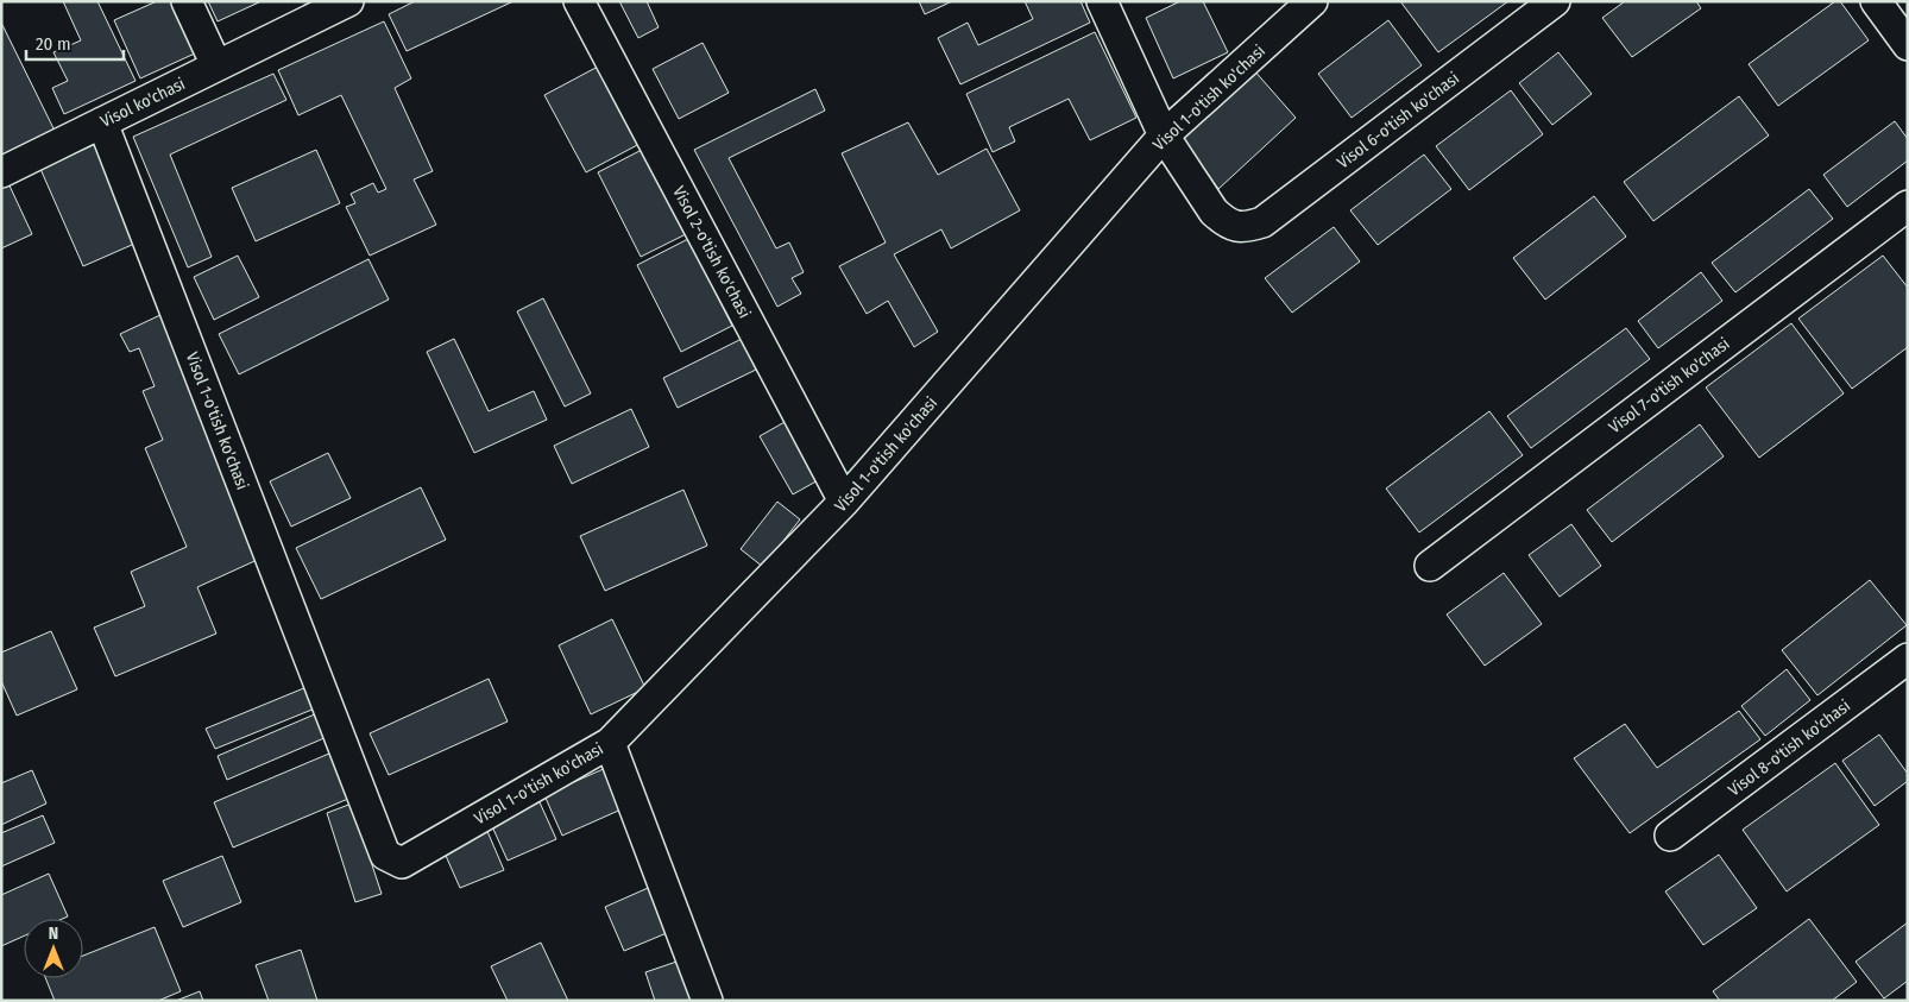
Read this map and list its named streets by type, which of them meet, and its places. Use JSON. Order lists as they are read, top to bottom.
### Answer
{
  "streets": {
    "street": [
      "Visol 1-o'tish ko'chasi",
      "Visol ko'chasi",
      "Visol 6-o'tish ko'chasi",
      "Visol 2-o'tish ko'chasi",
      "Visol 7-o'tish ko'chasi",
      "Visol 8-o'tish ko'chasi"
    ]
  },
  "crossings": [
    ["Visol 1-o'tish ko'chasi", "Visol ko'chasi"],
    ["Visol 1-o'tish ko'chasi", "Visol 6-o'tish ko'chasi"],
    ["Visol 1-o'tish ko'chasi", "Visol 2-o'tish ko'chasi"]
  ],
  "scale_bar": "20 m",
  "north": "top"
}
